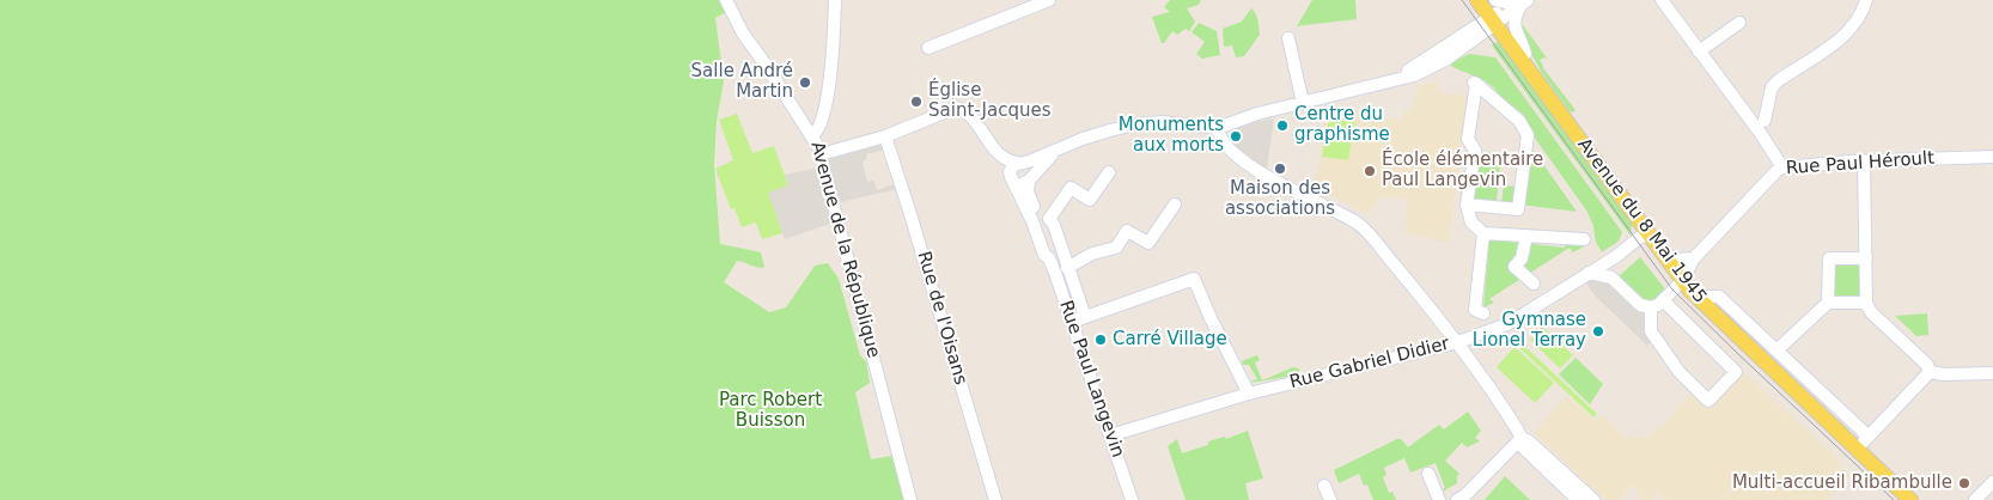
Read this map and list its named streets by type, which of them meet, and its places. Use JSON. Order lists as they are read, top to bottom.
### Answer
{
  "streets": {
    "main road": ["Avenue du 8 Mai 1945"],
    "street": [
      "Rue Paul Héroult",
      "Avenue de la République",
      "Rue de l'Oisans",
      "Rue Gabriel Didier",
      "Rue Paul Langevin"
    ]
  },
  "crossings": [
    ["Rue Paul Héroult", "Avenue du 8 Mai 1945"],
    ["Rue Paul Héroult", "Rue Gabriel Didier"],
    ["Avenue du 8 Mai 1945", "Rue Gabriel Didier"],
    ["Rue de l'Oisans", "Rue Paul Langevin"],
    ["Rue Gabriel Didier", "Rue Paul Langevin"]
  ],
  "parks": ["Parc Robert Buisson"],
  "places": [
    "Salle André Martin",
    "Église Saint-Jacques",
    "Centre du graphisme",
    "Monuments aux morts",
    "Maison des associations",
    "École élémentaire Paul Langevin",
    "Gymnase Lionel Terray",
    "Carré Village",
    "Multi-accueil Ribambulle"
  ]
}
